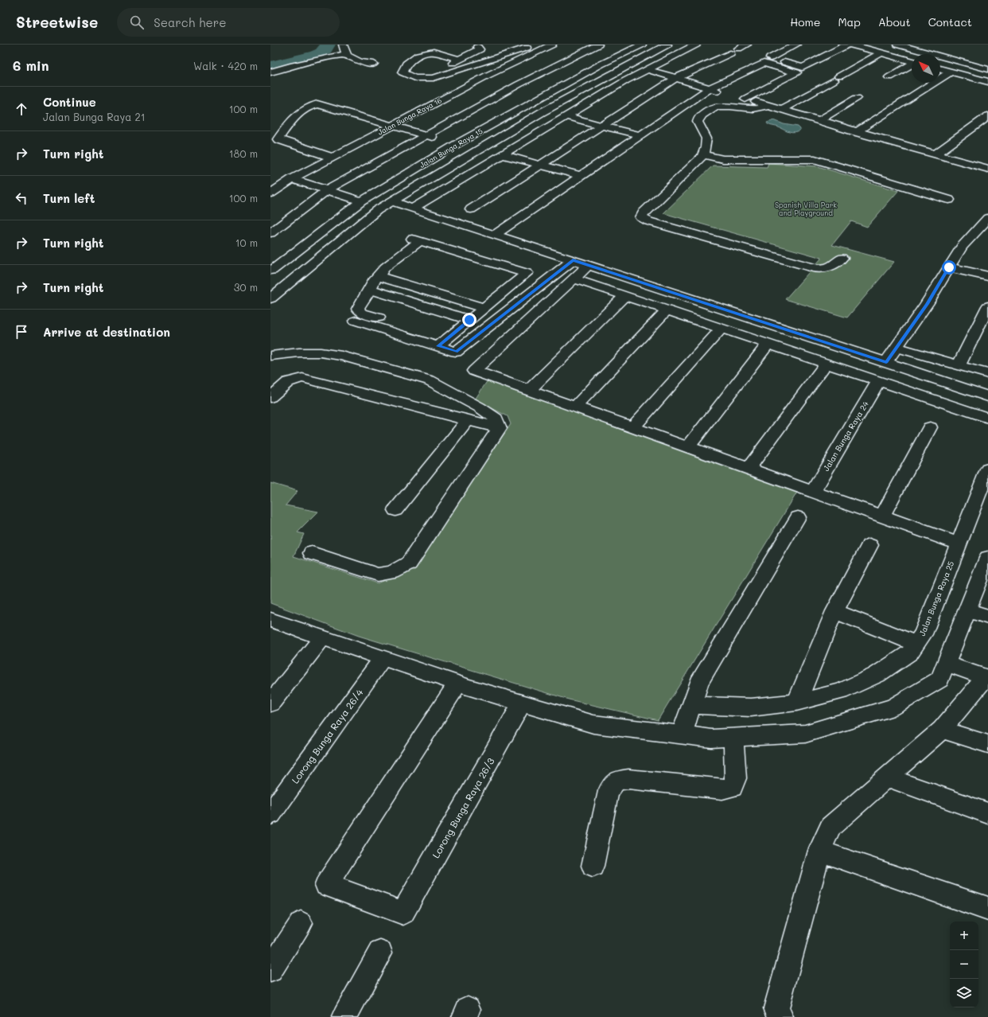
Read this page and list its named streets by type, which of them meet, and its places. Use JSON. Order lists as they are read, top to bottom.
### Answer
{
  "streets": {
    "street": [
      "Jalan Bunga Raya 16",
      "Jalan Bunga Raya 15",
      "Jalan Bunga Raya 24",
      "Jalan Bunga Raya 25",
      "Lorong Bunga Raya 26/4",
      "Lorong Bunga Raya 26/3"
    ]
  },
  "parks": ["Spanish Villa Park and Playground"],
  "north": "top left",
  "page": {
    "header": "Streetwise",
    "search": "Search here",
    "nav": [
      "Home",
      "Map",
      "About",
      "Contact"
    ],
    "heading": ["6 min", "Walk · 420 m"],
    "list": [
      ["Continue", "Jalan Bunga Raya 21", "100 m"],
      ["Turn right", "180 m"],
      ["Turn left", "100 m"],
      ["Turn right", "10 m"],
      ["Turn right", "30 m"],
      "Arrive at destination"
    ],
    "map_buttons": ["+", "−"]
  }
}
